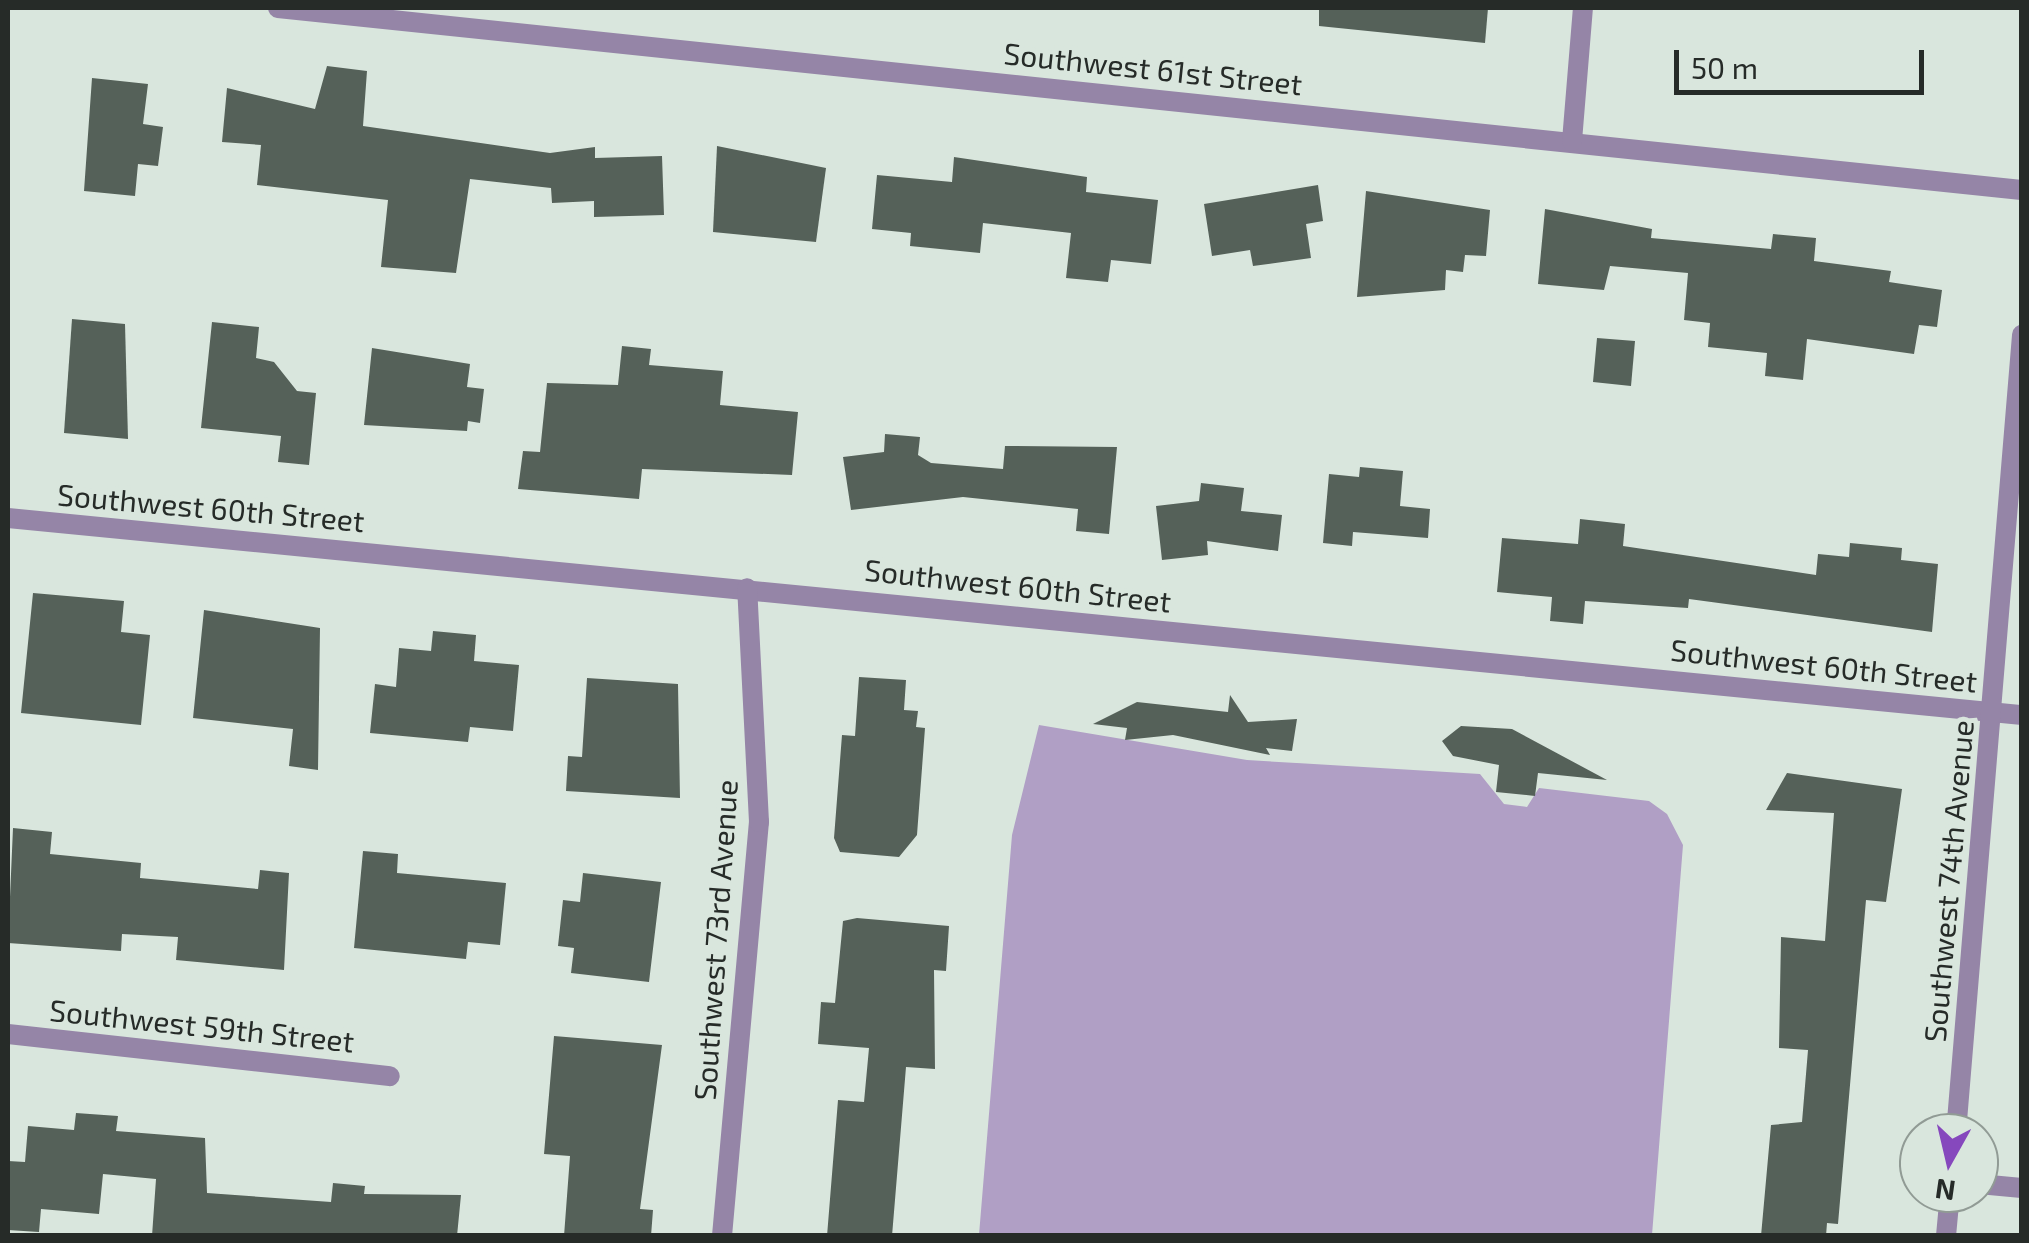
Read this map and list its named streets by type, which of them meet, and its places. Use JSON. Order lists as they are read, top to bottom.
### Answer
{
  "streets": {
    "street": [
      "Southwest 61st Street",
      "Southwest 60th Street",
      "Southwest 74th Avenue",
      "Southwest 73rd Avenue",
      "Southwest 59th Street"
    ]
  },
  "crossings": [
    ["Southwest 60th Street", "Southwest 74th Avenue"],
    ["Southwest 60th Street", "Southwest 73rd Avenue"]
  ],
  "scale_bar": "50 m",
  "north": "bottom"
}
